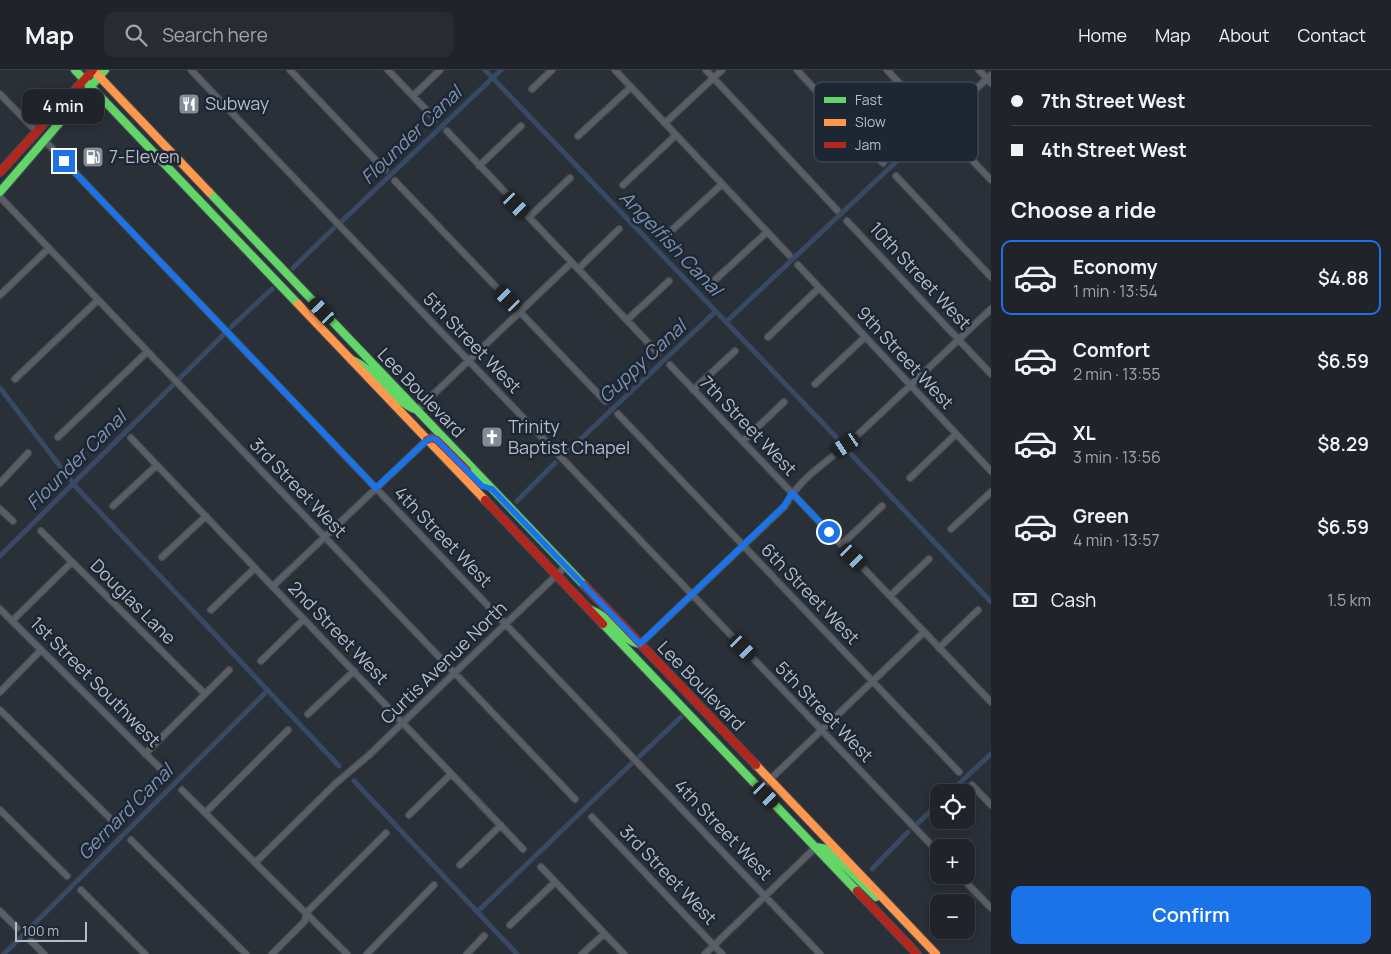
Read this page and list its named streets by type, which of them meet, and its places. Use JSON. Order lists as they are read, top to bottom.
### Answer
{
  "streets": {
    "main road": ["Lee Boulevard"],
    "street": [
      "10th Street West",
      "5th Street West",
      "9th Street West",
      "7th Street West",
      "3rd Street West",
      "4th Street West",
      "6th Street West",
      "Douglas Lane",
      "2nd Street West",
      "Curtis Avenue North",
      "1st Street Southwest"
    ]
  },
  "crossings": [
    ["Lee Boulevard", "Curtis Avenue North"],
    ["3rd Street West", "Curtis Avenue North"],
    ["4th Street West", "Curtis Avenue North"],
    ["2nd Street West", "Curtis Avenue North"]
  ],
  "water": [
    "Flounder Canal",
    "Angelfish Canal",
    "Guppy Canal",
    "Gernard Canal"
  ],
  "places": {
    "restaurant": ["Subway"],
    "fuel station": ["7-Eleven"],
    "church": ["Trinity Baptist Chapel"]
  },
  "legend": ["Fast", "Slow", "Jam"],
  "scale_bar": "100 m",
  "page": {
    "header": "Map",
    "search": "Search here",
    "nav": [
      "Home",
      "Map",
      "About",
      "Contact"
    ],
    "banner": ["7th Street West", "4th Street West"],
    "bubble": "4 min",
    "heading": "Choose a ride",
    "list": [
      {
        "name": "Economy",
        "note": "1 min · 13:54",
        "value": "$4.88"
      },
      {
        "name": "Comfort",
        "note": "2 min · 13:55",
        "value": "$6.59"
      },
      {
        "name": "XL",
        "note": "3 min · 13:56",
        "value": "$8.29"
      },
      {
        "name": "Green",
        "note": "4 min · 13:57",
        "value": "$6.59"
      }
    ],
    "pay": ["Cash", "1.5 km"],
    "map_buttons": ["+", "−"],
    "buttons": "Confirm",
    "scale": "100 m"
  }
}
